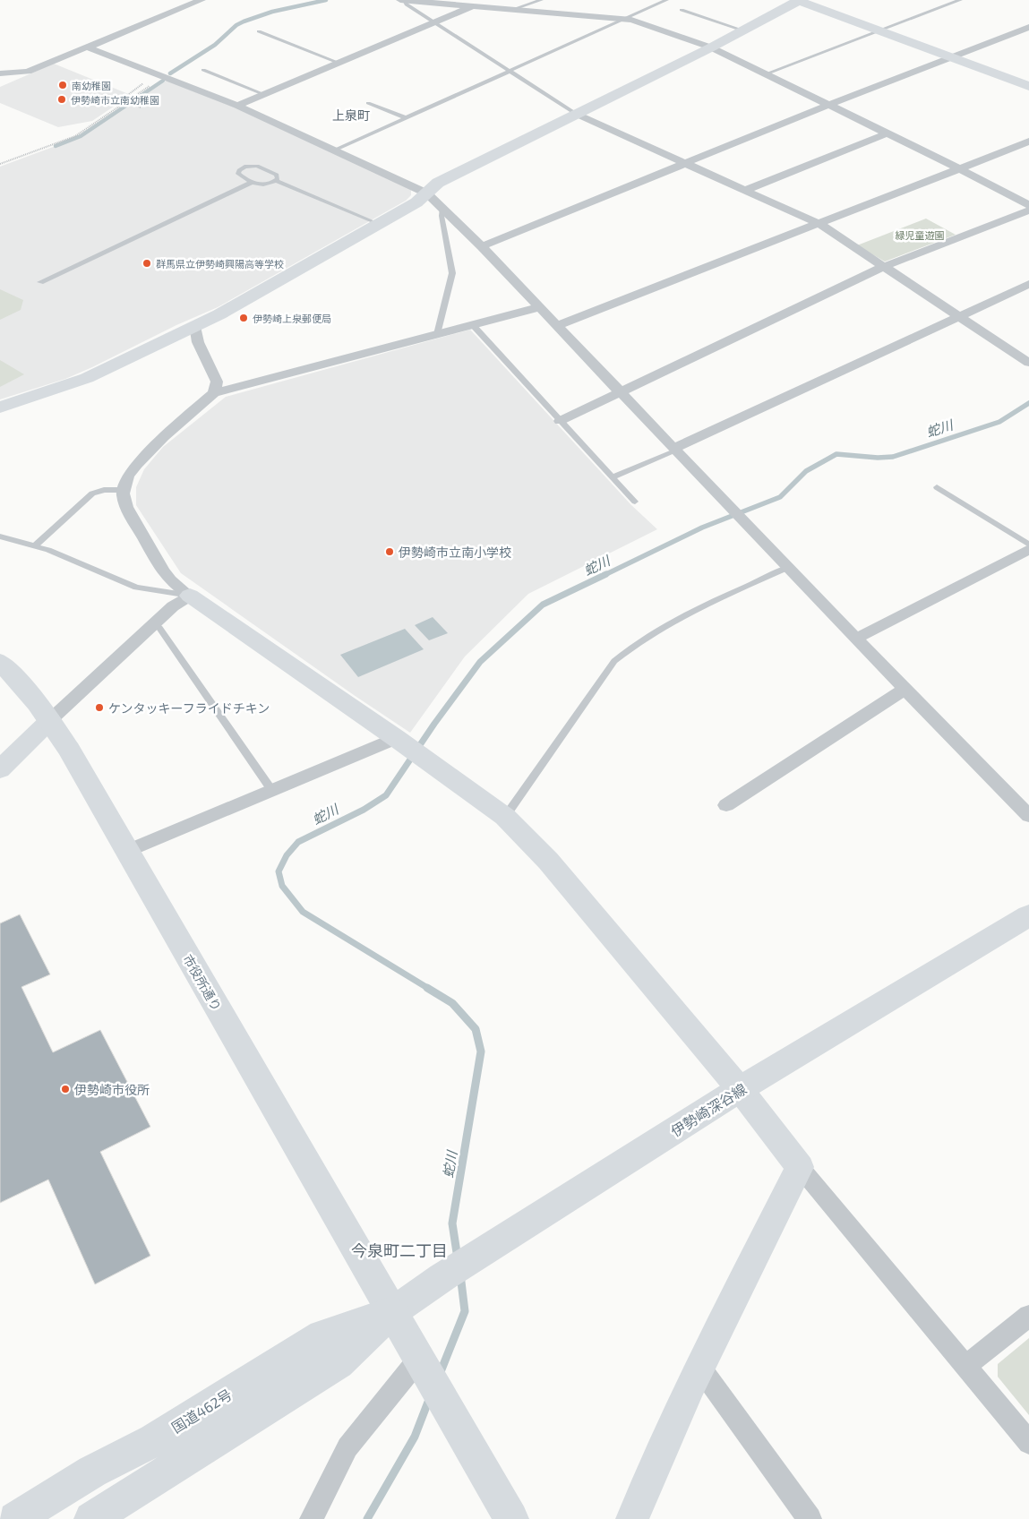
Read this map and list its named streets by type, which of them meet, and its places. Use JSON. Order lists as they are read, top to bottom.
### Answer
{
  "streets": {
    "main road": ["市役所通り", "伊勢崎深谷線", "国道462号"]
  },
  "crossings": [
    ["市役所通り", "伊勢崎深谷線"],
    ["市役所通り", "国道462号"],
    ["伊勢崎深谷線", "国道462号"]
  ],
  "districts": ["上泉町", "今泉町二丁目"],
  "water": ["蛇川"],
  "parks": ["緑児童遊園"],
  "places": [
    "南幼稚園",
    "伊勢崎市立南幼稚園",
    "群馬県立伊勢崎興陽高等学校",
    "伊勢崎上泉郵便局",
    "伊勢崎市立南小学校",
    "ケンタッキーフライドチキン",
    "伊勢崎市役所"
  ]
}
